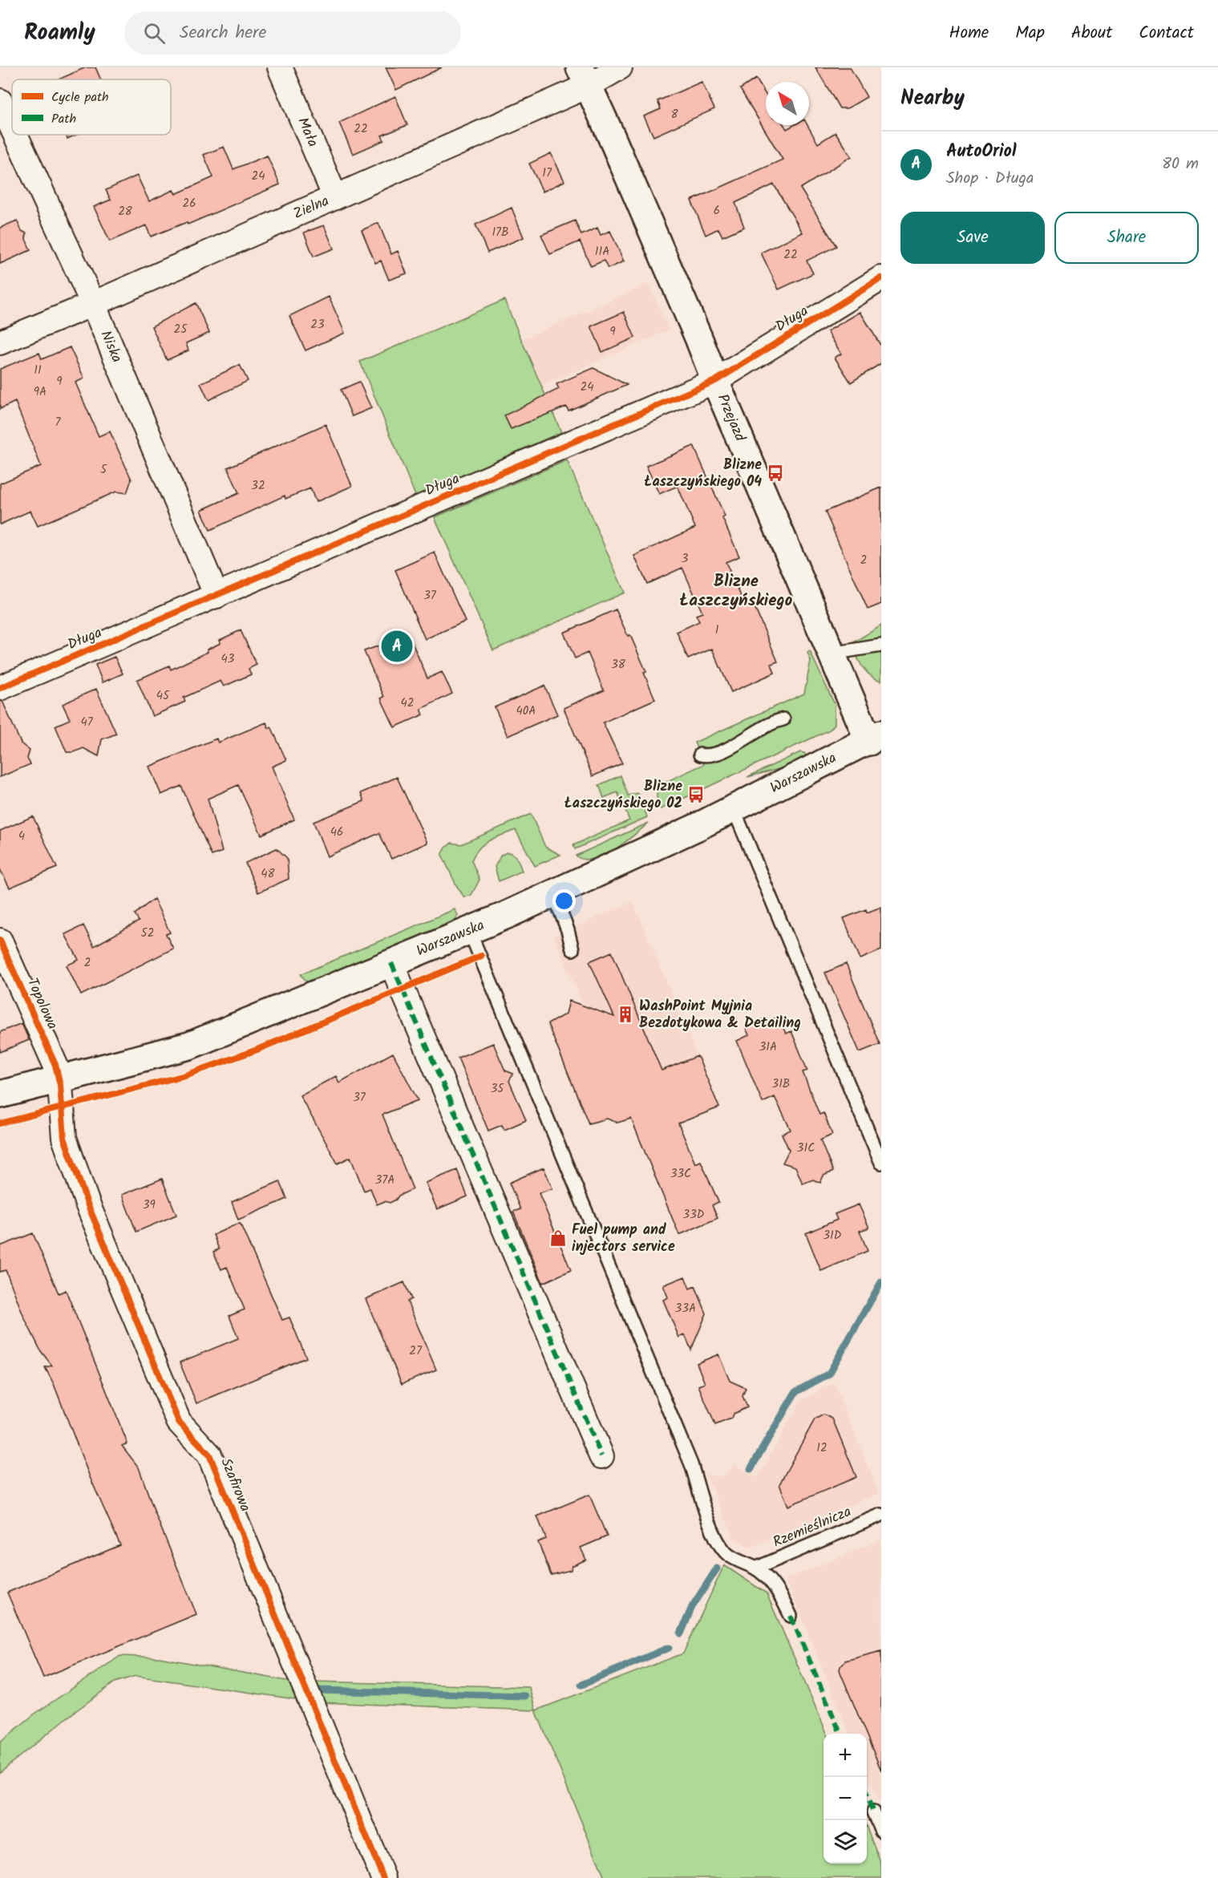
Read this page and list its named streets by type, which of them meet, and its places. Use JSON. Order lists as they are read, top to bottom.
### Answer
{
  "streets": {
    "main road": ["Przejazd", "Warszawska"],
    "street": [
      "Mała",
      "Zielna",
      "Długa",
      "Niska",
      "Topolowa",
      "Szafirowa"
    ],
    "lane": ["Rzemieślnicza"]
  },
  "crossings": [
    ["Mała", "Zielna"],
    ["Zielna", "Niska"],
    ["Zielna", "Przejazd"],
    ["Długa", "Niska"],
    ["Długa", "Przejazd"],
    ["Przejazd", "Warszawska"],
    ["Warszawska", "Topolowa"],
    ["Warszawska", "Szafirowa"],
    ["Topolowa", "Szafirowa"]
  ],
  "districts": ["Blizne Łaszczyńskiego"],
  "places": {
    "bus stop": ["Blizne Łaszczyńskiego 04", "Blizne Łaszczyńskiego 02"],
    "building": ["WashPoint Myjnia Bezdotykowa & Detailing"],
    "shop": ["Fuel pump and injectors service"]
  },
  "house_numbers": [
    "8",
    "22",
    "17",
    "24",
    "26",
    "6",
    "28",
    "17B",
    "11A",
    "22",
    "23",
    "25",
    "9",
    "11",
    "9",
    "24",
    "9A",
    "7",
    "5",
    "32",
    "3",
    "2",
    "37",
    "1",
    "43",
    "38",
    "45",
    "42",
    "40A",
    "47",
    "46",
    "4",
    "48",
    "52",
    "2",
    "31A",
    "31B",
    "35",
    "37",
    "31C",
    "33C",
    "37A",
    "39",
    "33D",
    "31D",
    "33A",
    "27",
    "12"
  ],
  "legend": ["Cycle path", "Path"],
  "north": "top left",
  "page": {
    "header": "Roamly",
    "search": "Search here",
    "nav": [
      "Home",
      "Map",
      "About",
      "Contact"
    ],
    "heading": "Nearby",
    "list": [
      {
        "mark": "A",
        "name": "AutoOriol",
        "note": "Shop · Długa",
        "value": "80 m"
      }
    ],
    "buttons": ["Save", "Share"],
    "pins": "A",
    "map_buttons": ["+", "−"]
  }
}
